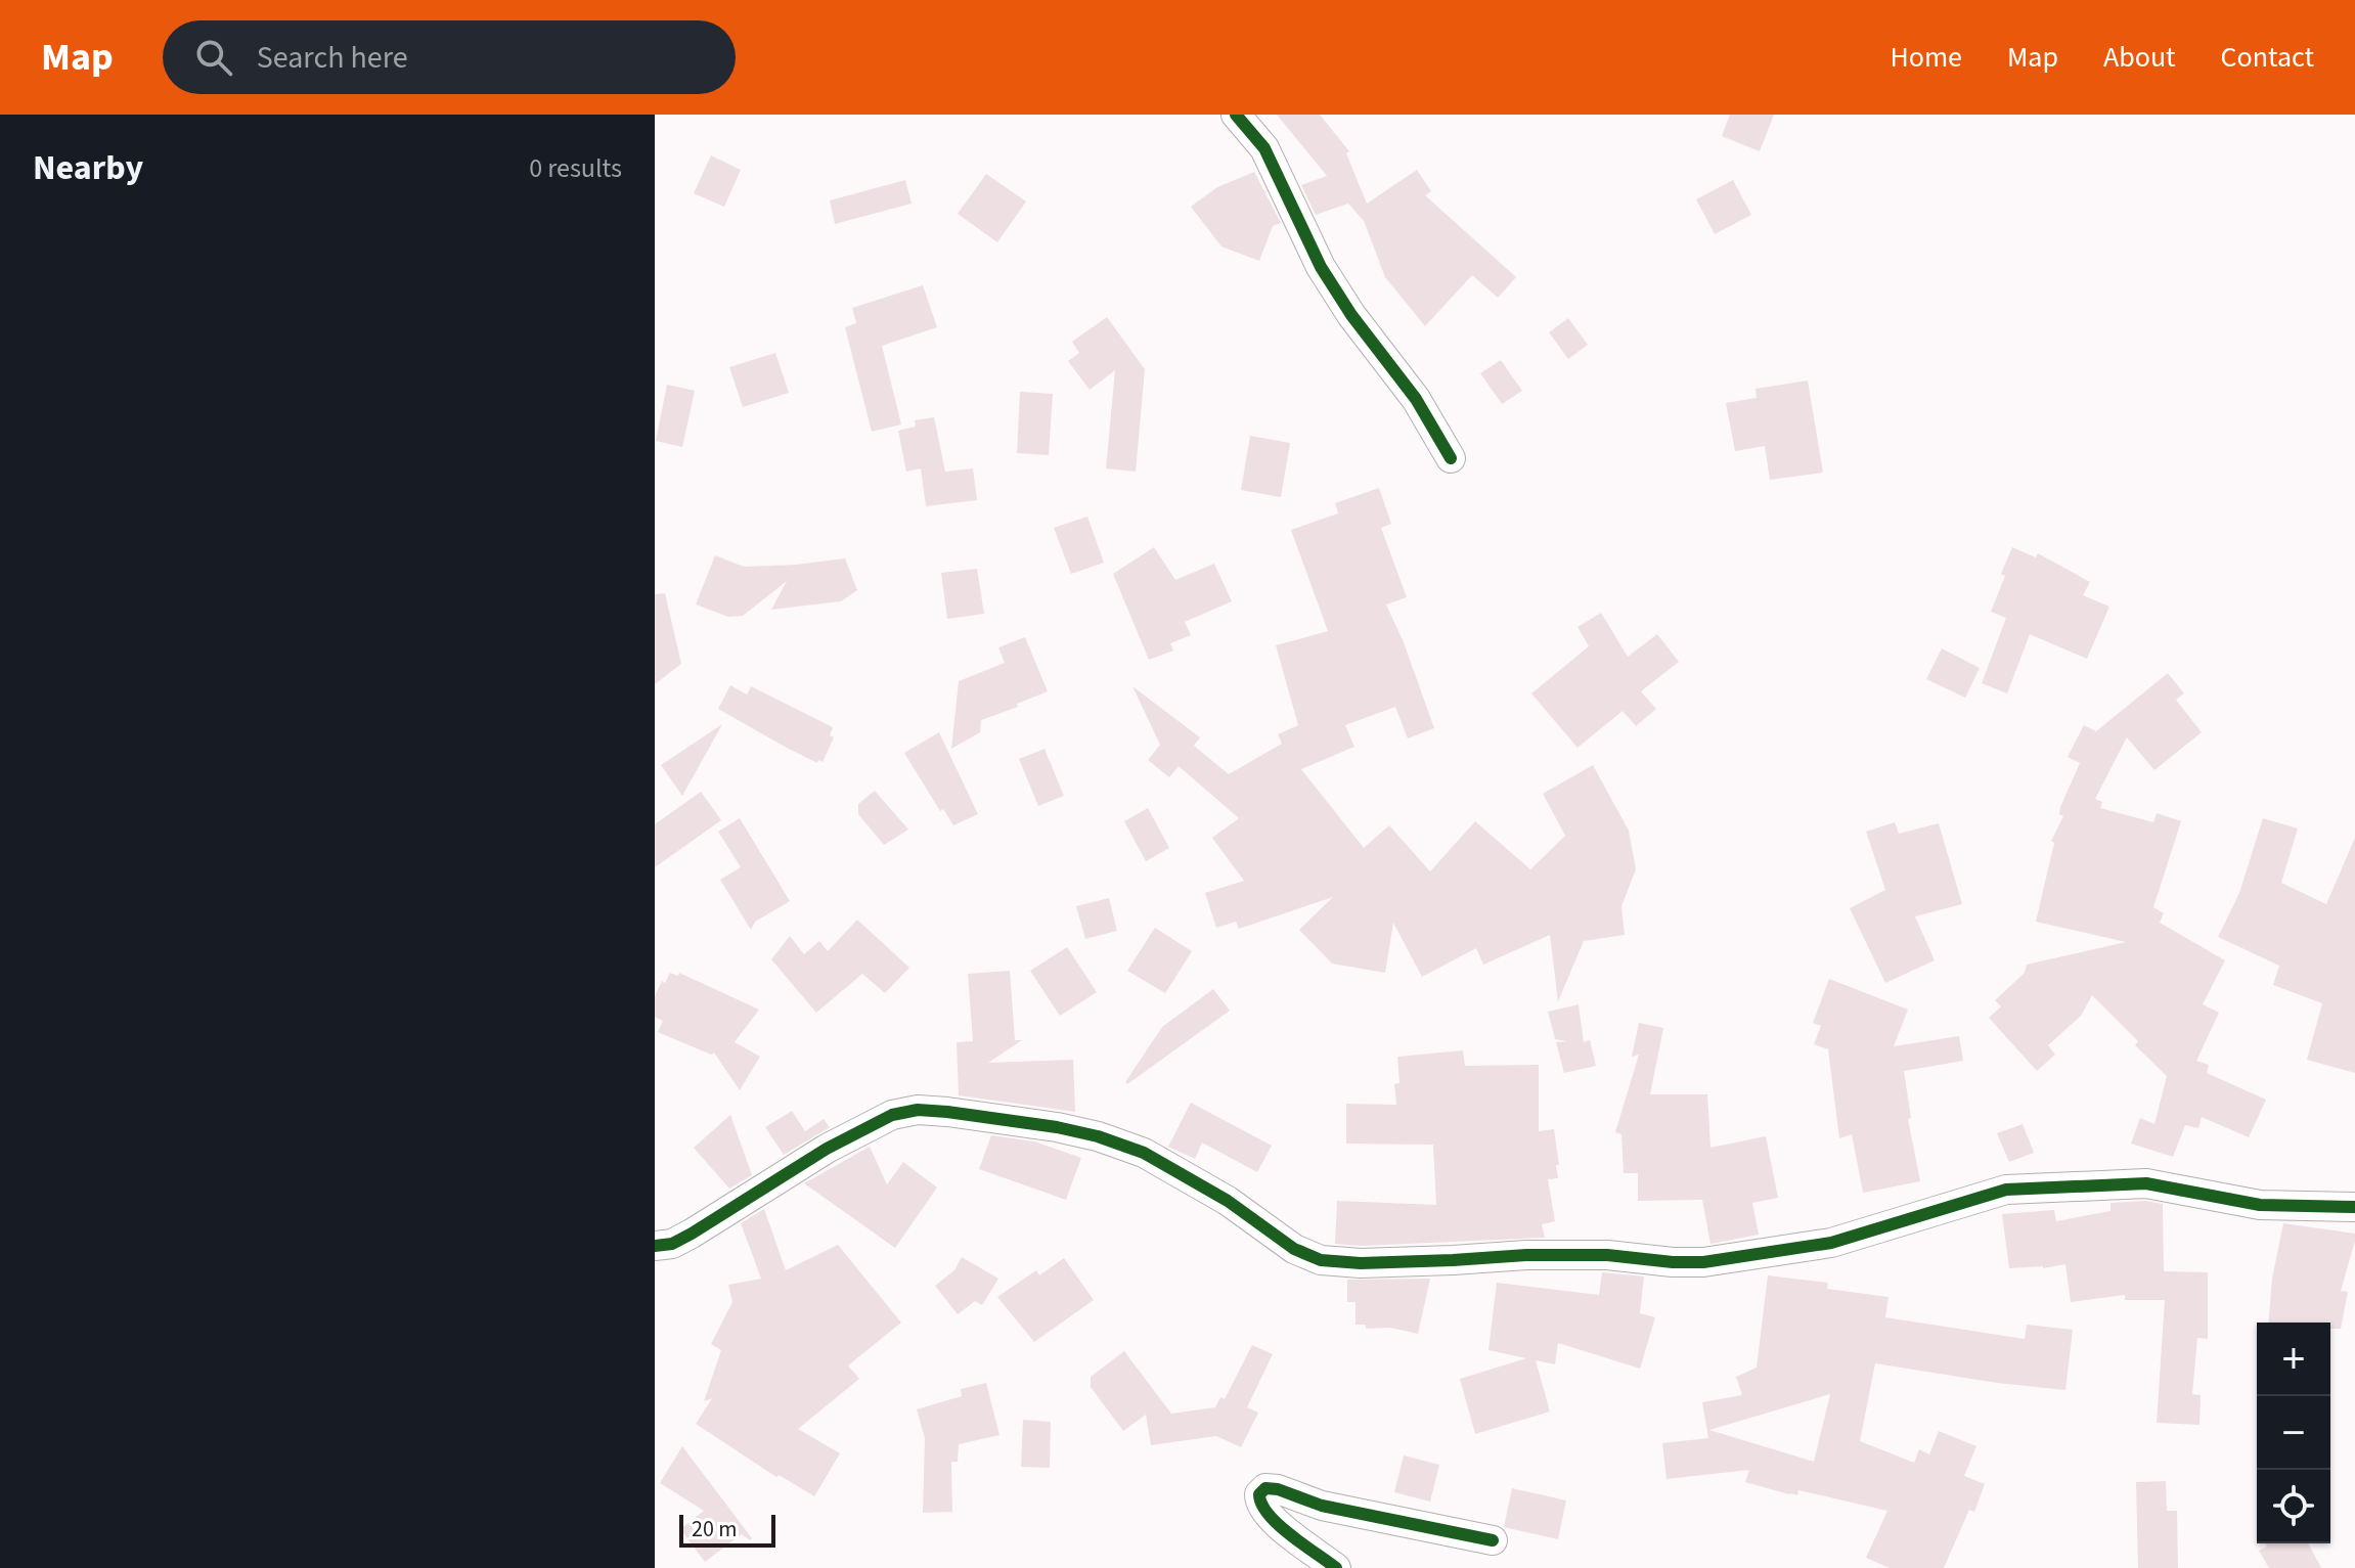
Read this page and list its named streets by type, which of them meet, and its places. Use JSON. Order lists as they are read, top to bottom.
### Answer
{
  "scale_bar": "20 m",
  "page": {
    "header": "Map",
    "search": "Search here",
    "nav": [
      "Home",
      "Map",
      "About",
      "Contact"
    ],
    "heading": ["Nearby", "0 results"],
    "map_buttons": ["+", "−"],
    "scale": "20 m"
  }
}
